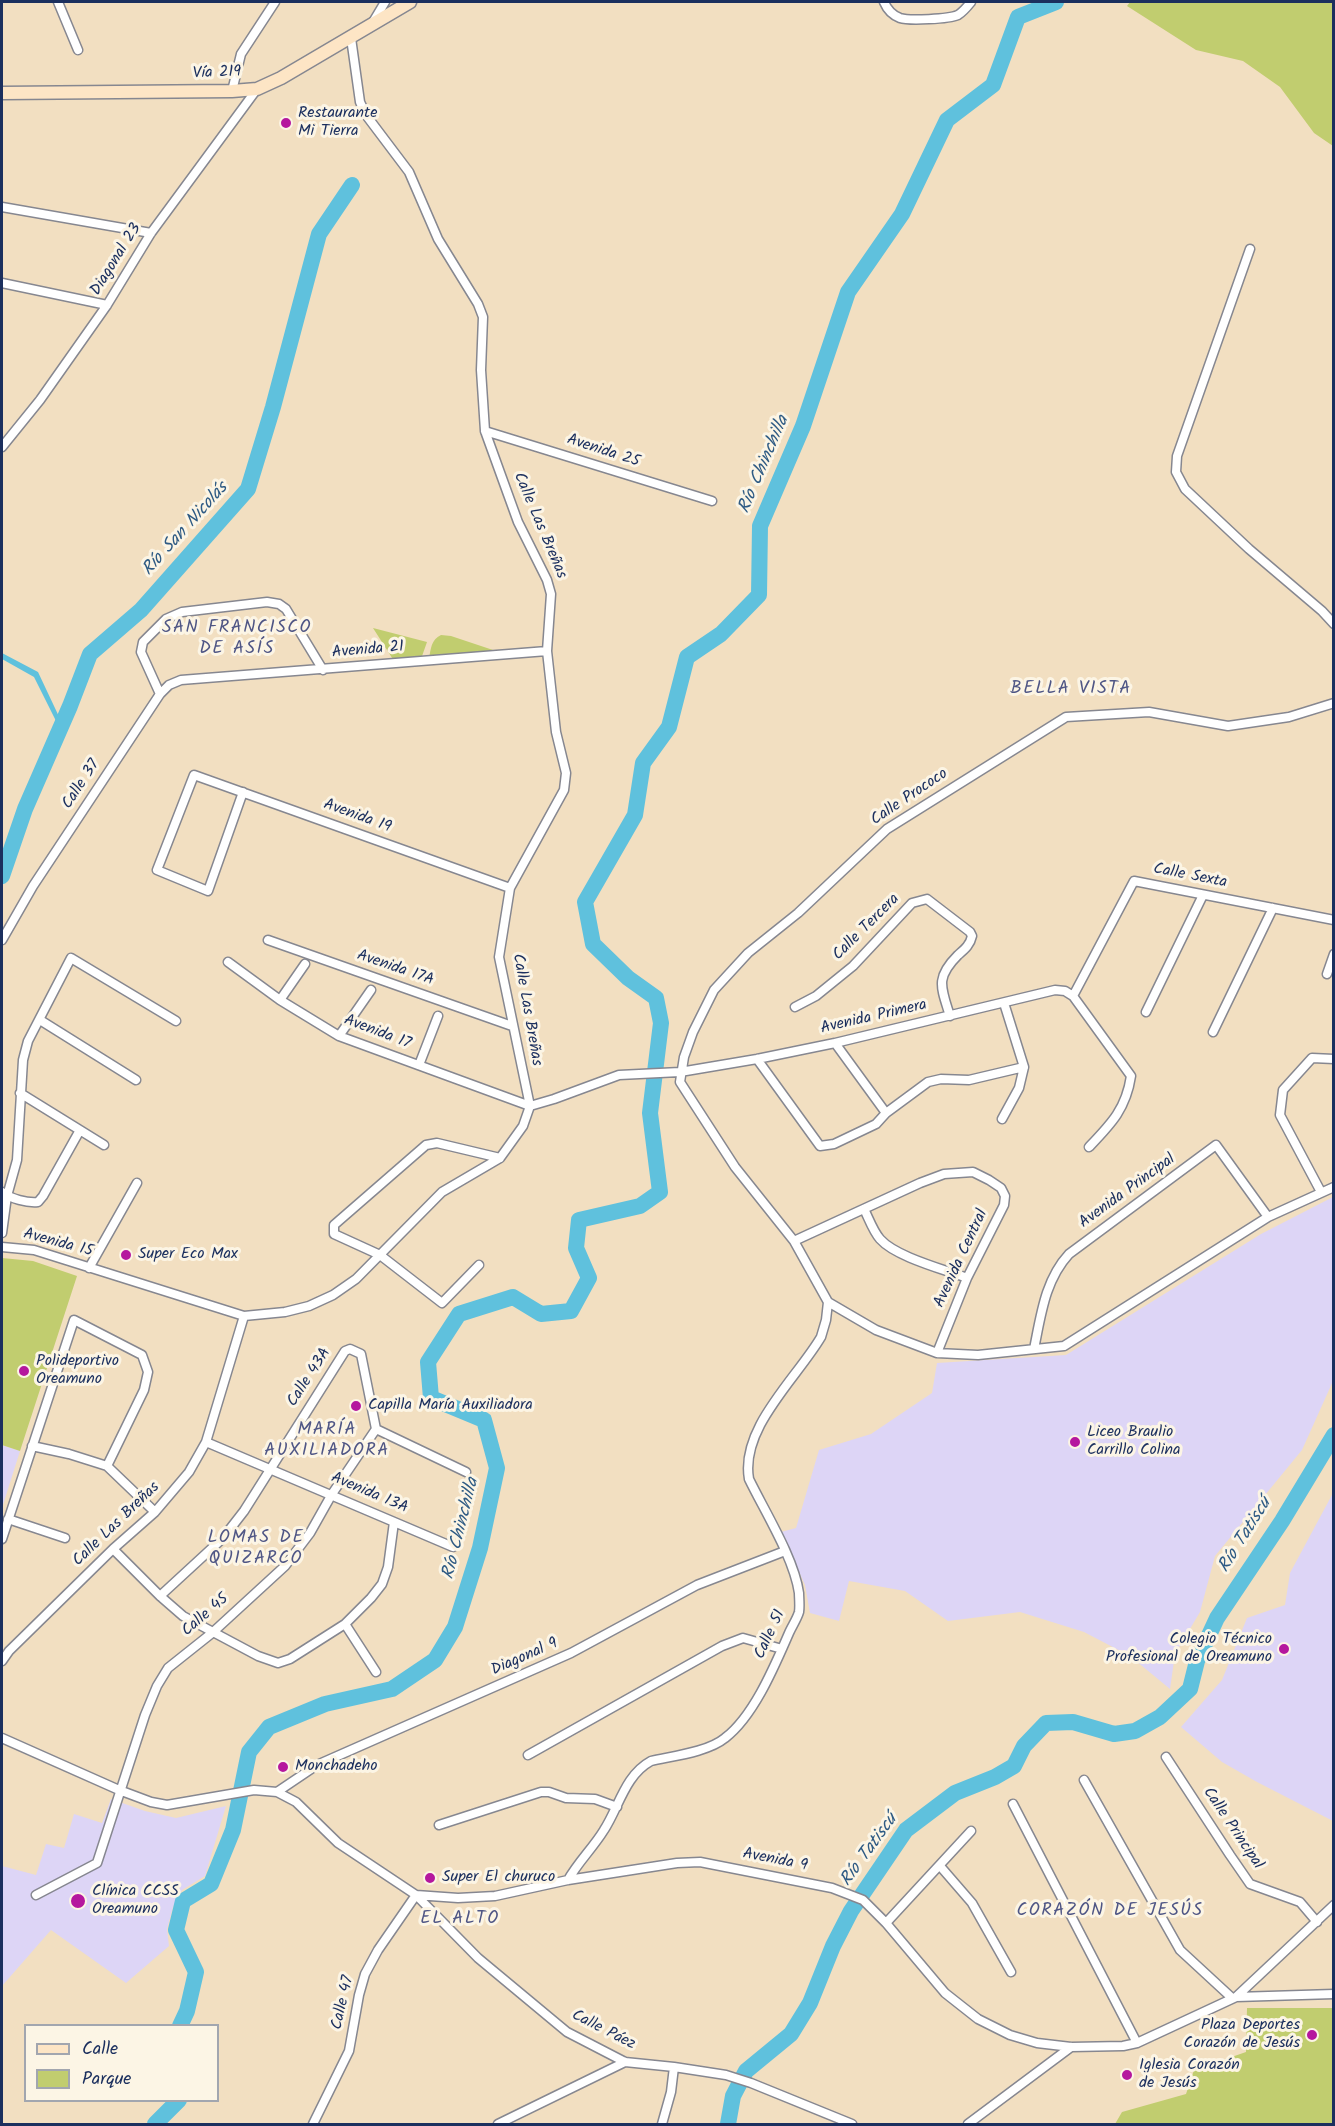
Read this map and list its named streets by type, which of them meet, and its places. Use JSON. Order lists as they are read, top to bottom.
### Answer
{
  "streets": {
    "main road": ["Vía 219"],
    "street": [
      "Diagonal 23",
      "Avenida 25",
      "Calle Las Breñas",
      "Avenida 21",
      "Calle 37",
      "Calle Prococo",
      "Avenida 19",
      "Calle Sexta",
      "Calle Tercera",
      "Avenida 17A",
      "Avenida Primera",
      "Avenida 17",
      "Avenida Principal",
      "Avenida 15",
      "Avenida Central",
      "Calle 43A",
      "Avenida 13A",
      "Calle 45",
      "Calle 51",
      "Diagonal 9",
      "Calle Principal",
      "Avenida 9",
      "Calle 47",
      "Calle Páez"
    ]
  },
  "crossings": [
    ["Vía 219", "Diagonal 23"],
    ["Vía 219", "Calle Las Breñas"],
    ["Avenida 25", "Calle Las Breñas"],
    ["Calle Las Breñas", "Avenida 21"],
    ["Calle Las Breñas", "Avenida 19"],
    ["Calle Las Breñas", "Avenida 17A"],
    ["Calle Las Breñas", "Avenida 17"],
    ["Calle Las Breñas", "Avenida 15"],
    ["Calle Las Breñas", "Avenida 13A"],
    ["Avenida 21", "Calle 37"],
    ["Calle Prococo", "Avenida Primera"],
    ["Calle Sexta", "Avenida Primera"],
    ["Calle Tercera", "Avenida Primera"],
    ["Calle 43A", "Avenida 13A"],
    ["Calle 43A", "Calle 45"],
    ["Avenida 13A", "Calle 45"],
    ["Calle 51", "Diagonal 9"],
    ["Calle 51", "Avenida 9"],
    ["Diagonal 9", "Avenida 9"],
    ["Avenida 9", "Calle 47"],
    ["Avenida 9", "Calle Páez"],
    ["Calle 47", "Calle Páez"]
  ],
  "districts": [
    "SAN FRANCISCO DE ASÍS",
    "BELLA VISTA",
    "MARÍA AUXILIADORA",
    "LOMAS DE QUIZARCO",
    "CORAZÓN DE JESÚS",
    "EL ALTO"
  ],
  "water": ["Río Chinchilla", "Río San Nicolás", "Río Tatiscú"],
  "places": [
    "Restaurante Mi Tierra",
    "Super Eco Max",
    "Polideportivo Oreamuno",
    "Capilla María Auxiliadora",
    "Liceo Braulio Carrillo Colina",
    "Colegio Técnico Profesional de Oreamuno",
    "Monchadeho",
    "Super El churuco",
    "Clínica CCSS Oreamuno",
    "Plaza Deportes Corazón de Jesús",
    "Iglesia Corazón de Jesús"
  ],
  "legend": ["Calle", "Parque"]
}
